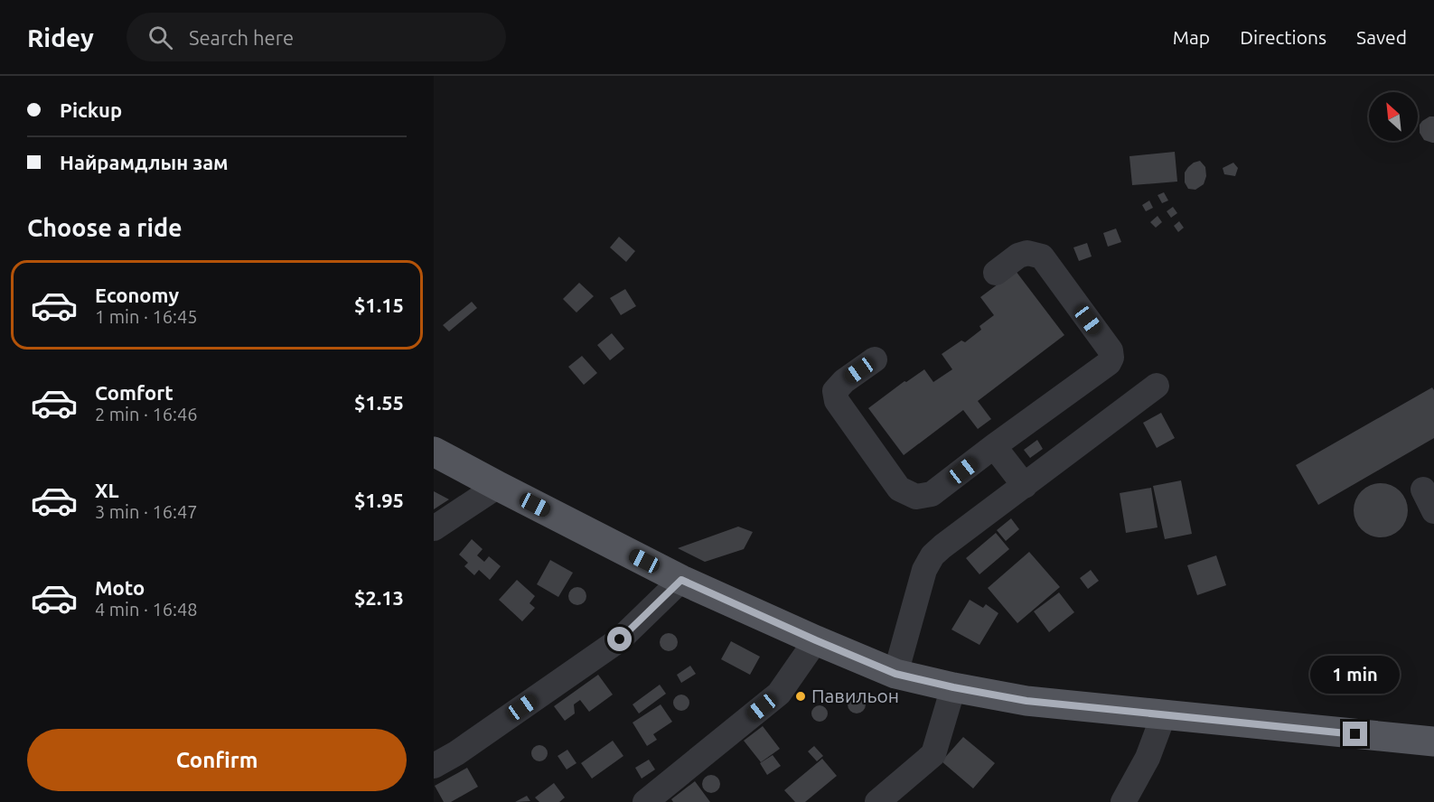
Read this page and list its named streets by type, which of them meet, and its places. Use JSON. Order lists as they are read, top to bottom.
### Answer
{
  "places": ["Павильон"],
  "north": "top left",
  "page": {
    "header": "Ridey",
    "search": "Search here",
    "nav": ["Map", "Directions", "Saved"],
    "banner": ["Pickup", "Найрамдлын зам"],
    "heading": "Choose a ride",
    "list": [
      {
        "name": "Economy",
        "note": "1 min · 16:45",
        "value": "$1.15"
      },
      {
        "name": "Comfort",
        "note": "2 min · 16:46",
        "value": "$1.55"
      },
      {
        "name": "XL",
        "note": "3 min · 16:47",
        "value": "$1.95"
      },
      {
        "name": "Moto",
        "note": "4 min · 16:48",
        "value": "$2.13"
      }
    ],
    "bubble": "1 min",
    "buttons": "Confirm"
  }
}
